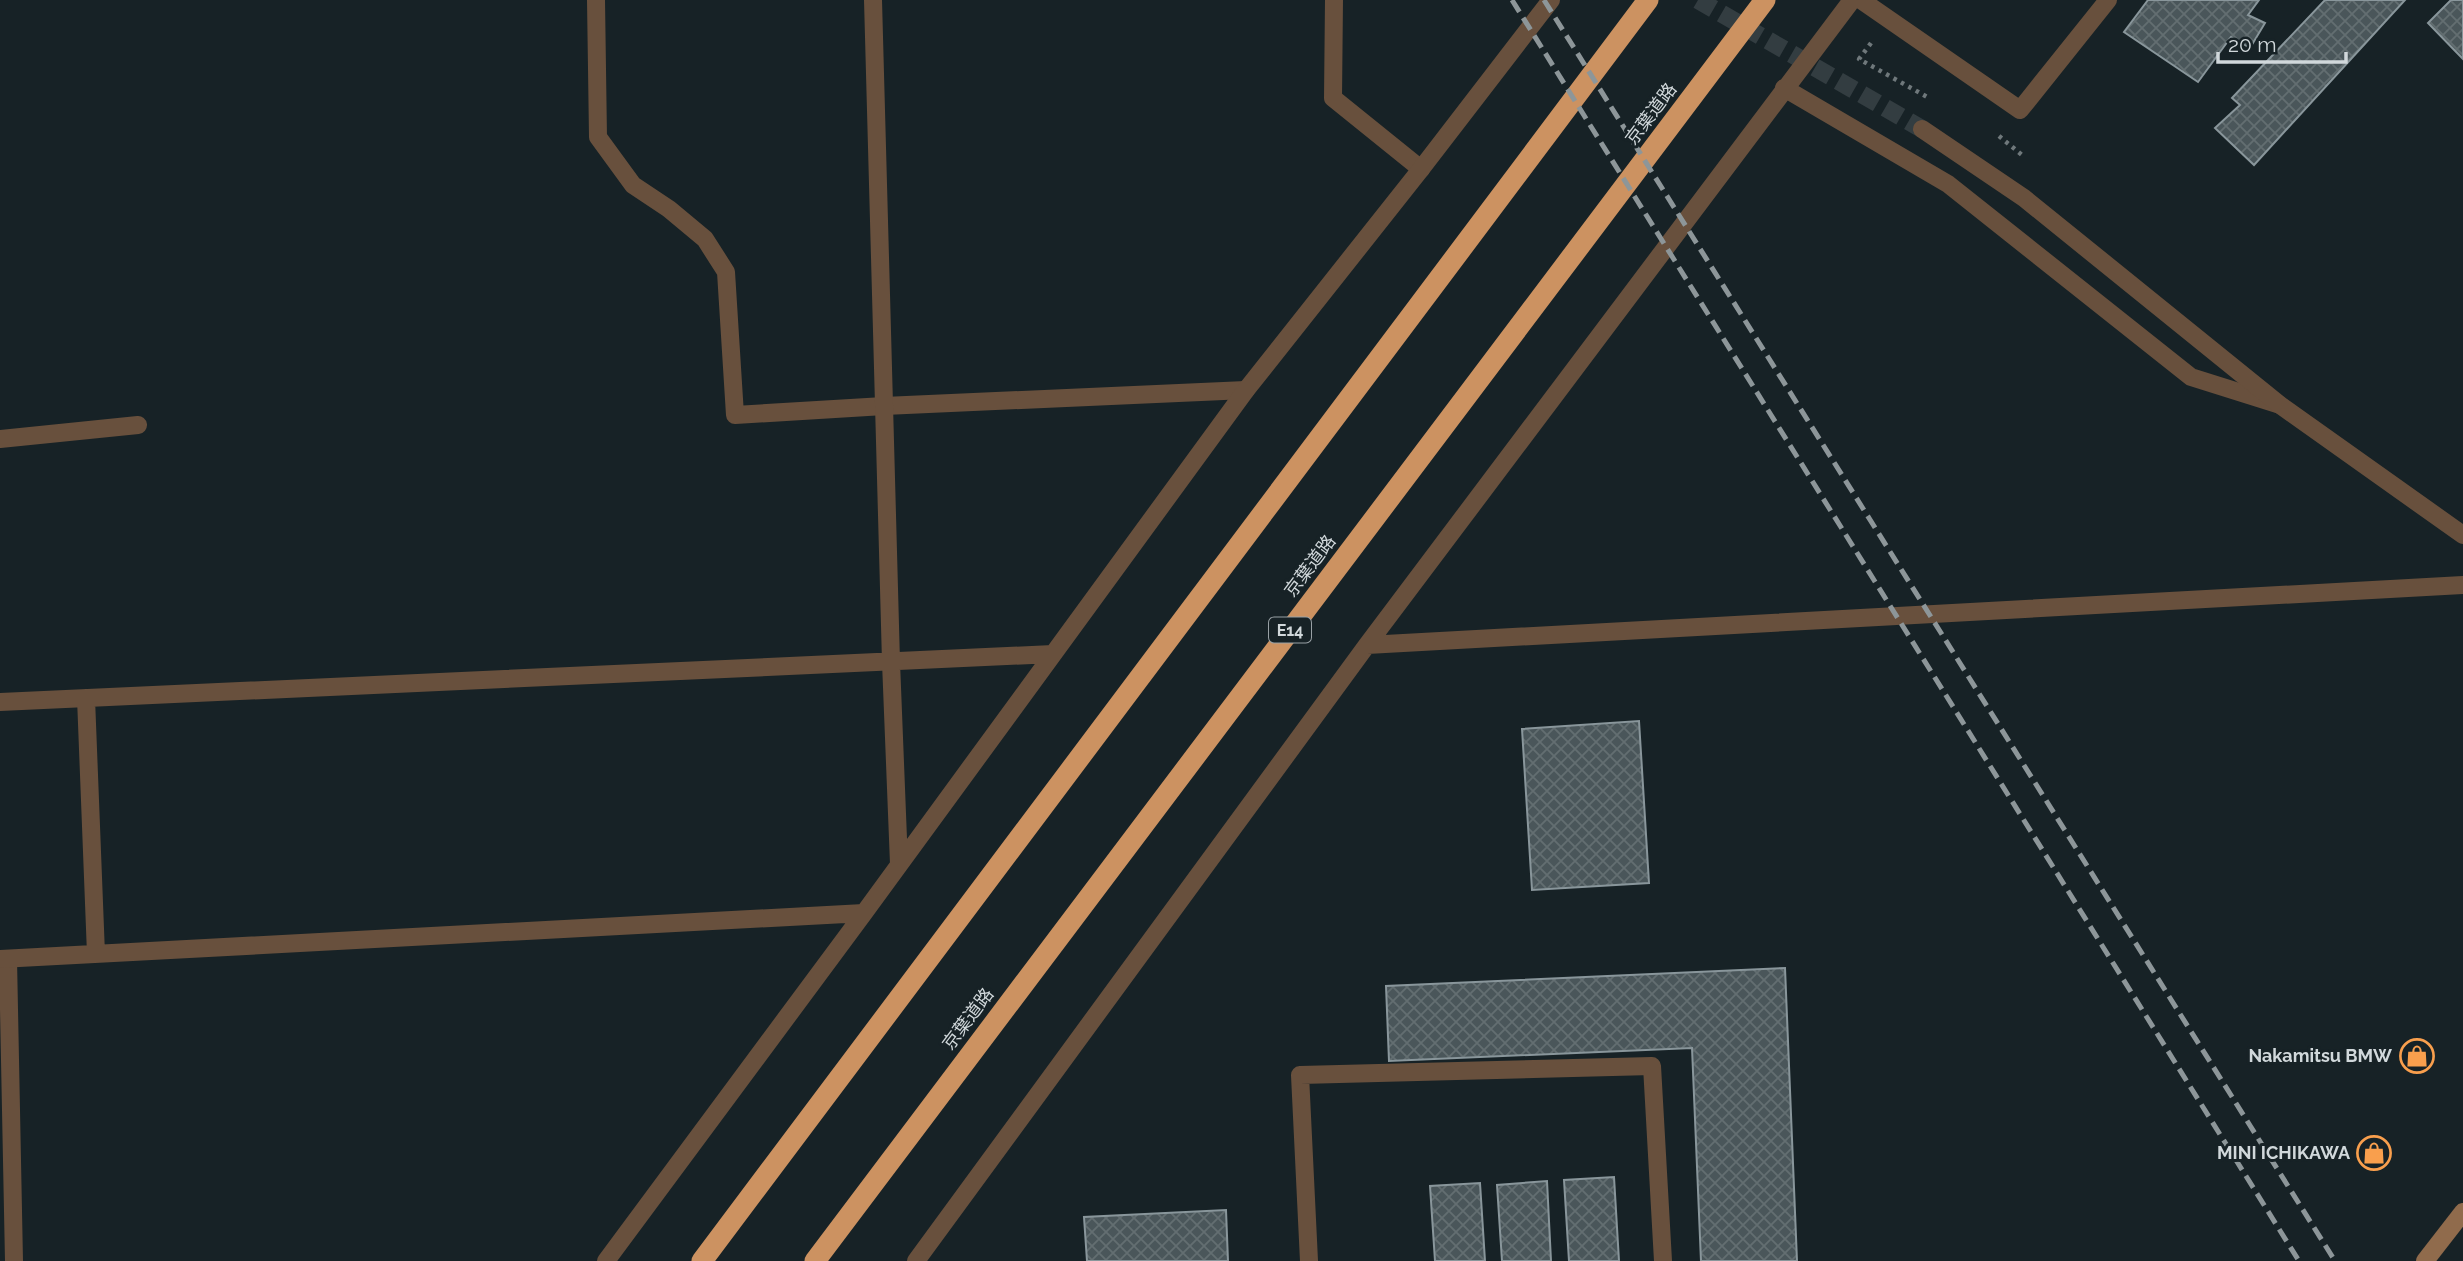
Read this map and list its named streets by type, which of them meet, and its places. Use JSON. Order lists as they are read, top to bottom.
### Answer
{
  "streets": {
    "highway": ["京葉道路", "E14"]
  },
  "places": {
    "shop": ["Nakamitsu BMW", "MINI ICHIKAWA"]
  },
  "scale_bar": "20 m"
}
